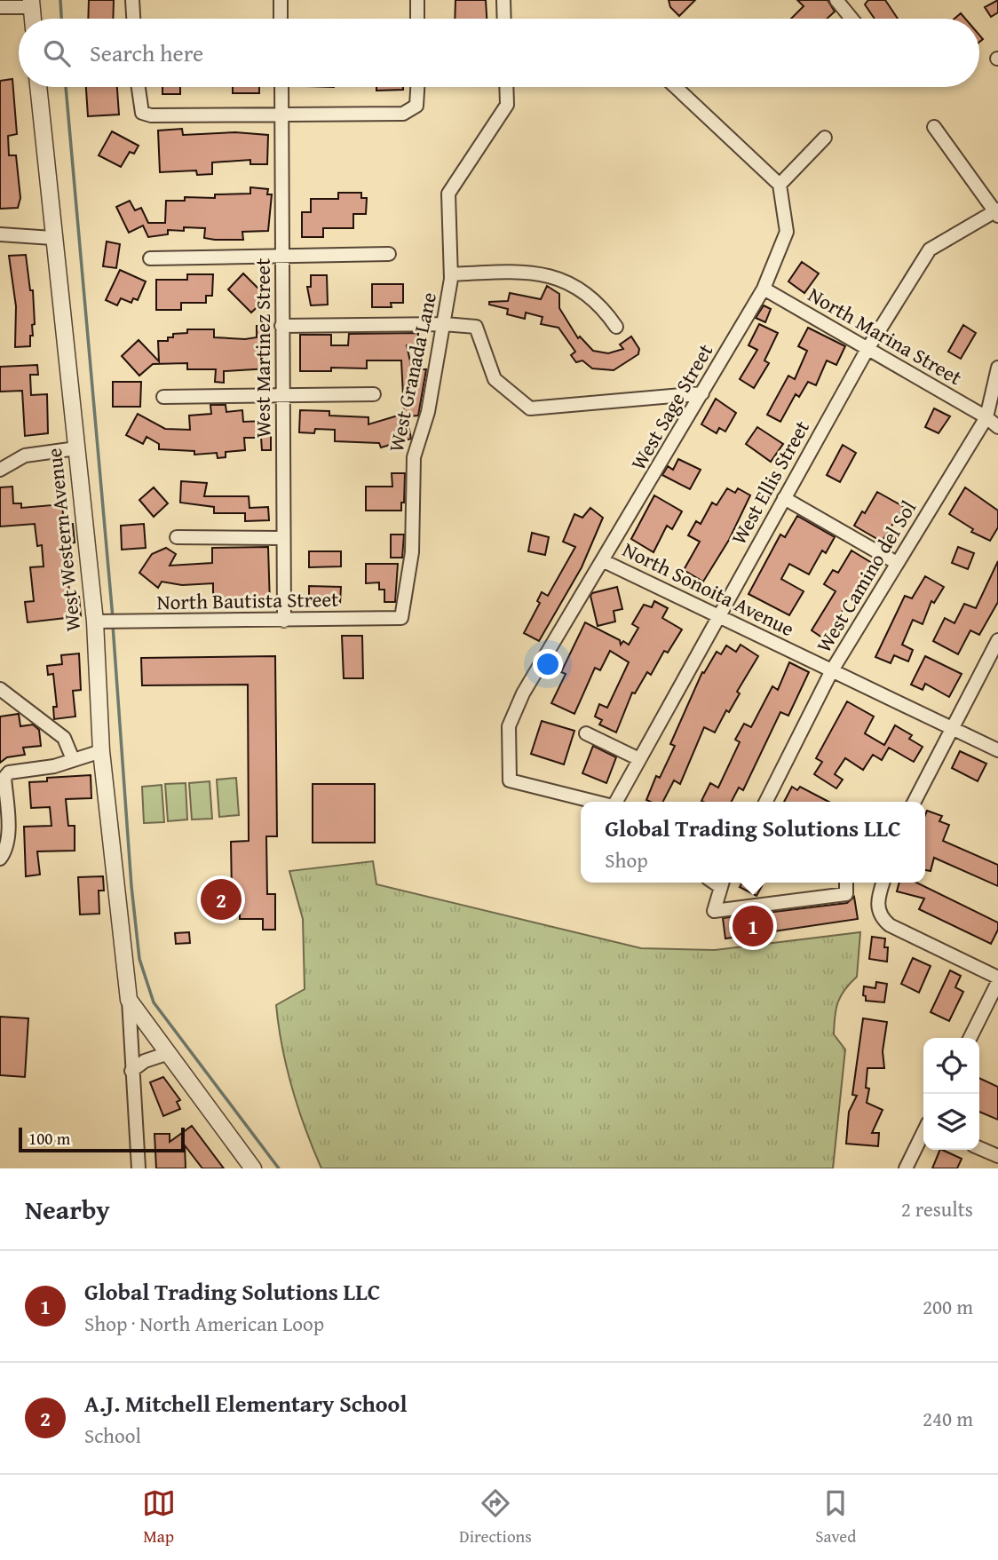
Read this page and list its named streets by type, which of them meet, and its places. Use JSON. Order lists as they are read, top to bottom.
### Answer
{
  "streets": {
    "street": [
      "North Marina Street",
      "West Martinez Street",
      "West Granada Lane",
      "West Sage Street",
      "West Ellis Street",
      "West Western Avenue",
      "West Camino del Sol",
      "North Sonoita Avenue",
      "North Bautista Street"
    ]
  },
  "crossings": [
    ["North Marina Street", "West Sage Street"],
    ["North Marina Street", "West Ellis Street"],
    ["North Marina Street", "West Camino del Sol"],
    ["West Martinez Street", "North Bautista Street"],
    ["West Granada Lane", "North Bautista Street"],
    ["West Sage Street", "North Sonoita Avenue"],
    ["West Ellis Street", "North Sonoita Avenue"],
    ["West Western Avenue", "North Bautista Street"],
    ["West Camino del Sol", "North Sonoita Avenue"]
  ],
  "scale_bar": "100 m",
  "page": {
    "search": "Search here",
    "popup": ["Global Trading Solutions LLC", "Shop"],
    "pins": ["2", "1"],
    "scale": "100 m",
    "heading": ["Nearby", "2 results"],
    "list": [
      {
        "mark": "1",
        "name": "Global Trading Solutions LLC",
        "note": "Shop · North American Loop",
        "value": "200 m"
      },
      {
        "mark": "2",
        "name": "A.J. Mitchell Elementary School",
        "note": "School",
        "value": "240 m"
      }
    ],
    "nav": ["Map", "Directions", "Saved"]
  }
}
